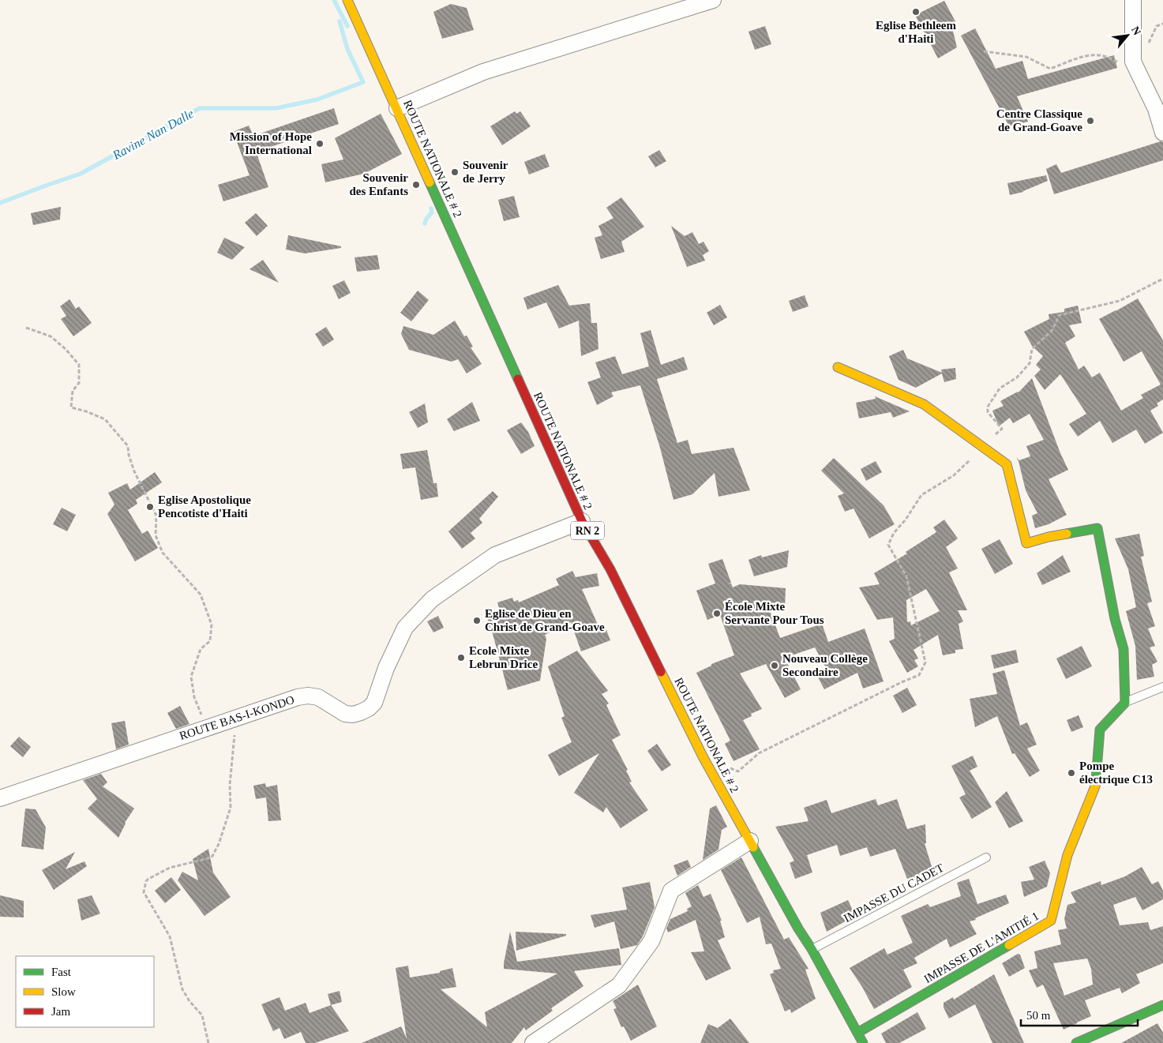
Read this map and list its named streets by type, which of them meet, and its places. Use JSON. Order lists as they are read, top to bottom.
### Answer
{
  "streets": {
    "main road": ["ROUTE NATIONALE # 2", "RN 2", "IMPASSE DE L'AMITIÉ 1"],
    "street": ["ROUTE BAS-I-KONDO"],
    "lane": ["IMPASSE DU CADET"]
  },
  "crossings": [
    ["ROUTE NATIONALE # 2", "ROUTE BAS-I-KONDO"],
    ["ROUTE NATIONALE # 2", "IMPASSE DU CADET"],
    ["ROUTE NATIONALE # 2", "IMPASSE DE L'AMITIÉ 1"]
  ],
  "water": ["Ravine Nan Dalle"],
  "places": [
    "Eglise Bethleem d'Haiti",
    "Centre Classique de Grand-Goave",
    "Mission of Hope International",
    "Souvenir de Jerry",
    "Souvenir des Enfants",
    "Eglise Apostolique Pencotiste d'Haiti",
    "École Mixte Servante Pour Tous",
    "Eglise de Dieu en Christ de Grand-Goave",
    "Ecole Mixte Lebrun Drice",
    "Nouveau Collège Secondaire",
    "Pompe électrique C13"
  ],
  "legend": ["Fast", "Slow", "Jam"],
  "scale_bar": "50 m",
  "north": "top right"
}
